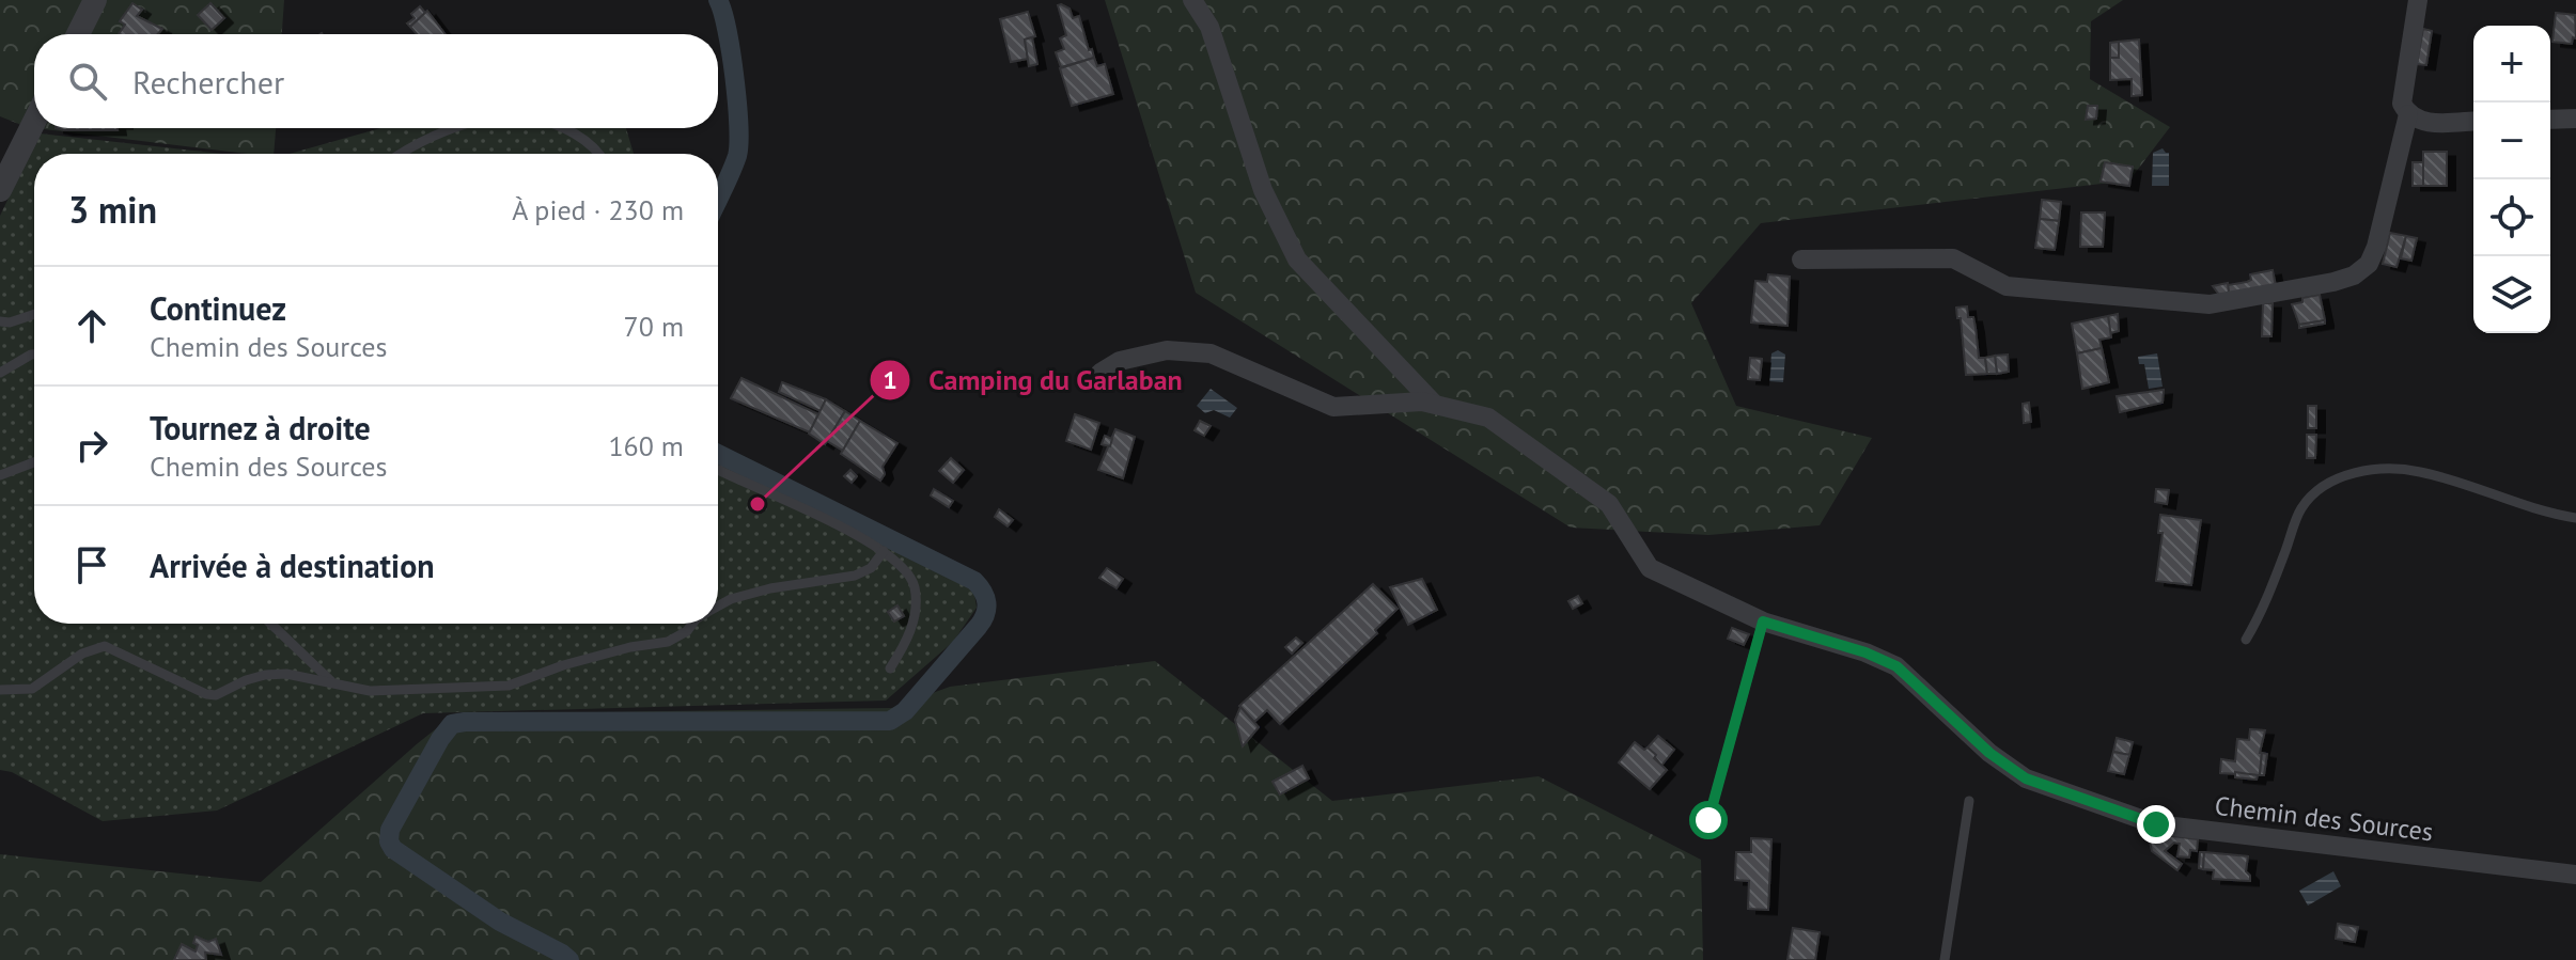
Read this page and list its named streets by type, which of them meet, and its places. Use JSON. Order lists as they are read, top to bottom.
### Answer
{
  "streets": {
    "street": ["Chemin des Sources"]
  },
  "places": ["Camping du Garlaban"],
  "page": {
    "map_buttons": ["+", "−"],
    "search": "Rechercher",
    "heading": ["3 min", "À pied · 230 m"],
    "list": [
      ["Continuez", "Chemin des Sources", "70 m"],
      ["Tournez à droite", "Chemin des Sources", "160 m"],
      "Arrivée à destination"
    ]
  }
}
